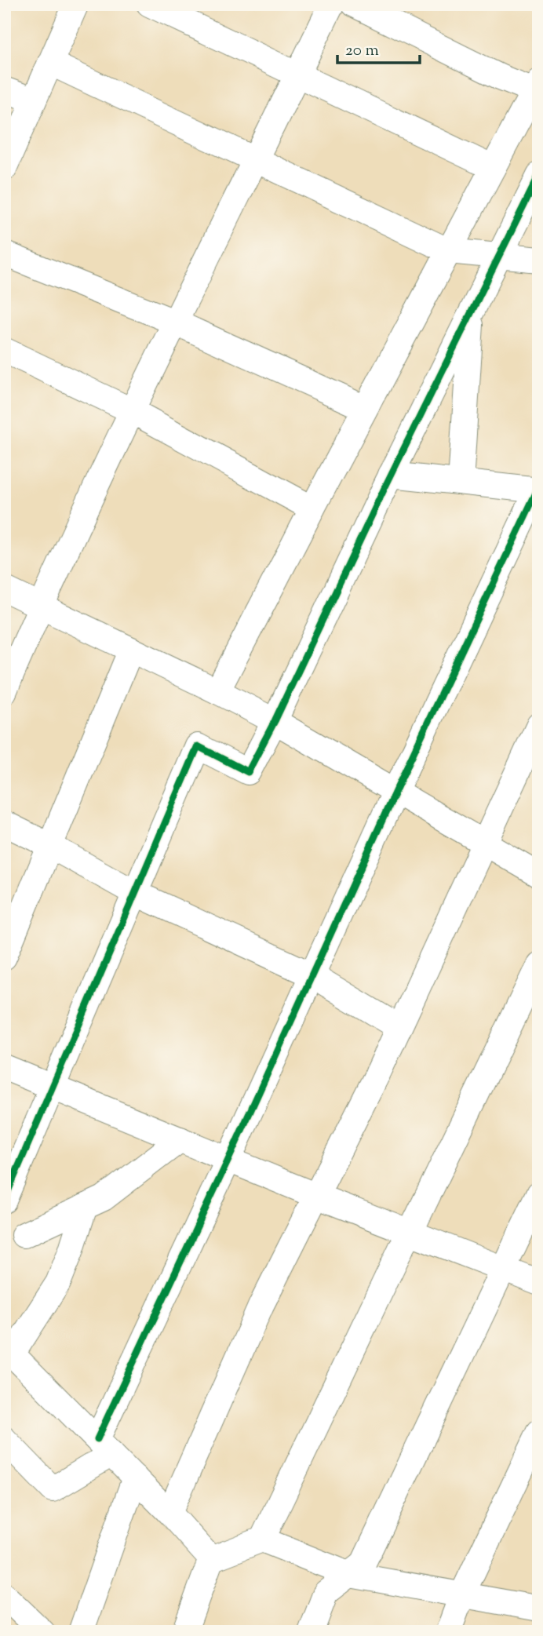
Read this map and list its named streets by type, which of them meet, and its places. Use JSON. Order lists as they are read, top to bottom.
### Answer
{
  "scale_bar": "20 m"
}
